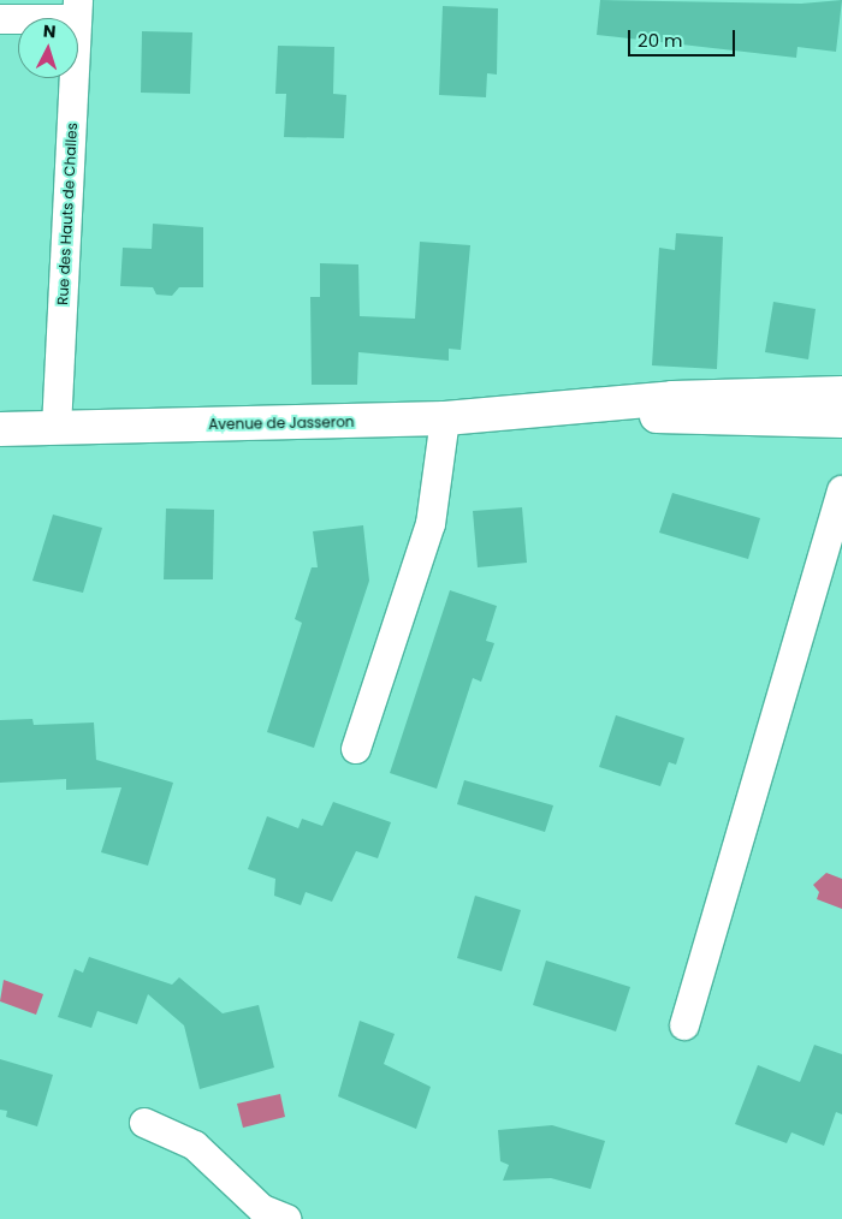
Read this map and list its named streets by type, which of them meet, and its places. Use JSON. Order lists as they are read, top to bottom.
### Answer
{
  "streets": {
    "main road": ["Avenue de Jasseron"],
    "street": ["Rue des Hauts de Challes"]
  },
  "crossings": [
    ["Rue des Hauts de Challes", "Avenue de Jasseron"]
  ],
  "scale_bar": "20 m",
  "north": "top"
}
